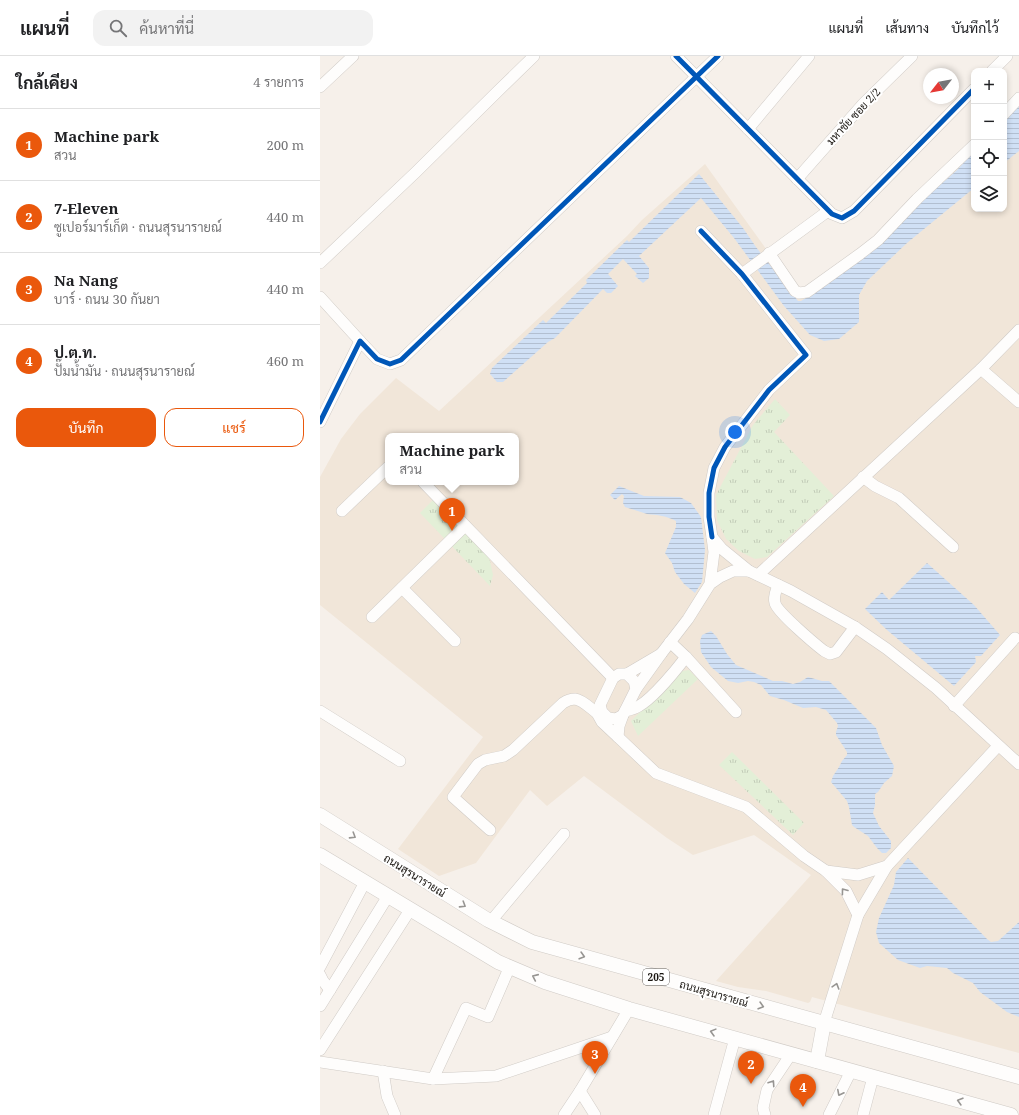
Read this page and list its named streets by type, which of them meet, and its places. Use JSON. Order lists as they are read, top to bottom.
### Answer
{
  "streets": {
    "main road": ["ถนนสุรนารายณ์", "205"],
    "street": ["มหาชัย ซอย 2/2"]
  },
  "north": "bottom left",
  "page": {
    "header": "แผนที่",
    "search": "ค้นหาที่นี่",
    "nav": ["แผนที่", "เส้นทาง", "บันทึกไว้"],
    "heading": ["ใกล้เคียง", "4 รายการ"],
    "map_buttons": ["+", "−"],
    "list": [
      {
        "mark": "1",
        "name": "Machine park",
        "note": "สวน",
        "value": "200 m"
      },
      {
        "mark": "2",
        "name": "7-Eleven",
        "note": "ซูเปอร์มาร์เก็ต · ถนนสุรนารายณ์",
        "value": "440 m"
      },
      {
        "mark": "3",
        "name": "Na Nang",
        "note": "บาร์ · ถนน 30 กันยา",
        "value": "440 m"
      },
      {
        "mark": "4",
        "name": "ป.ต.ท.",
        "note": "ปั๊มน้ำมัน · ถนนสุรนารายณ์",
        "value": "460 m"
      }
    ],
    "buttons": ["บันทึก", "แชร์"],
    "popup": ["Machine park", "สวน"],
    "pins": [
      "1",
      "3",
      "2",
      "4"
    ]
  }
}
